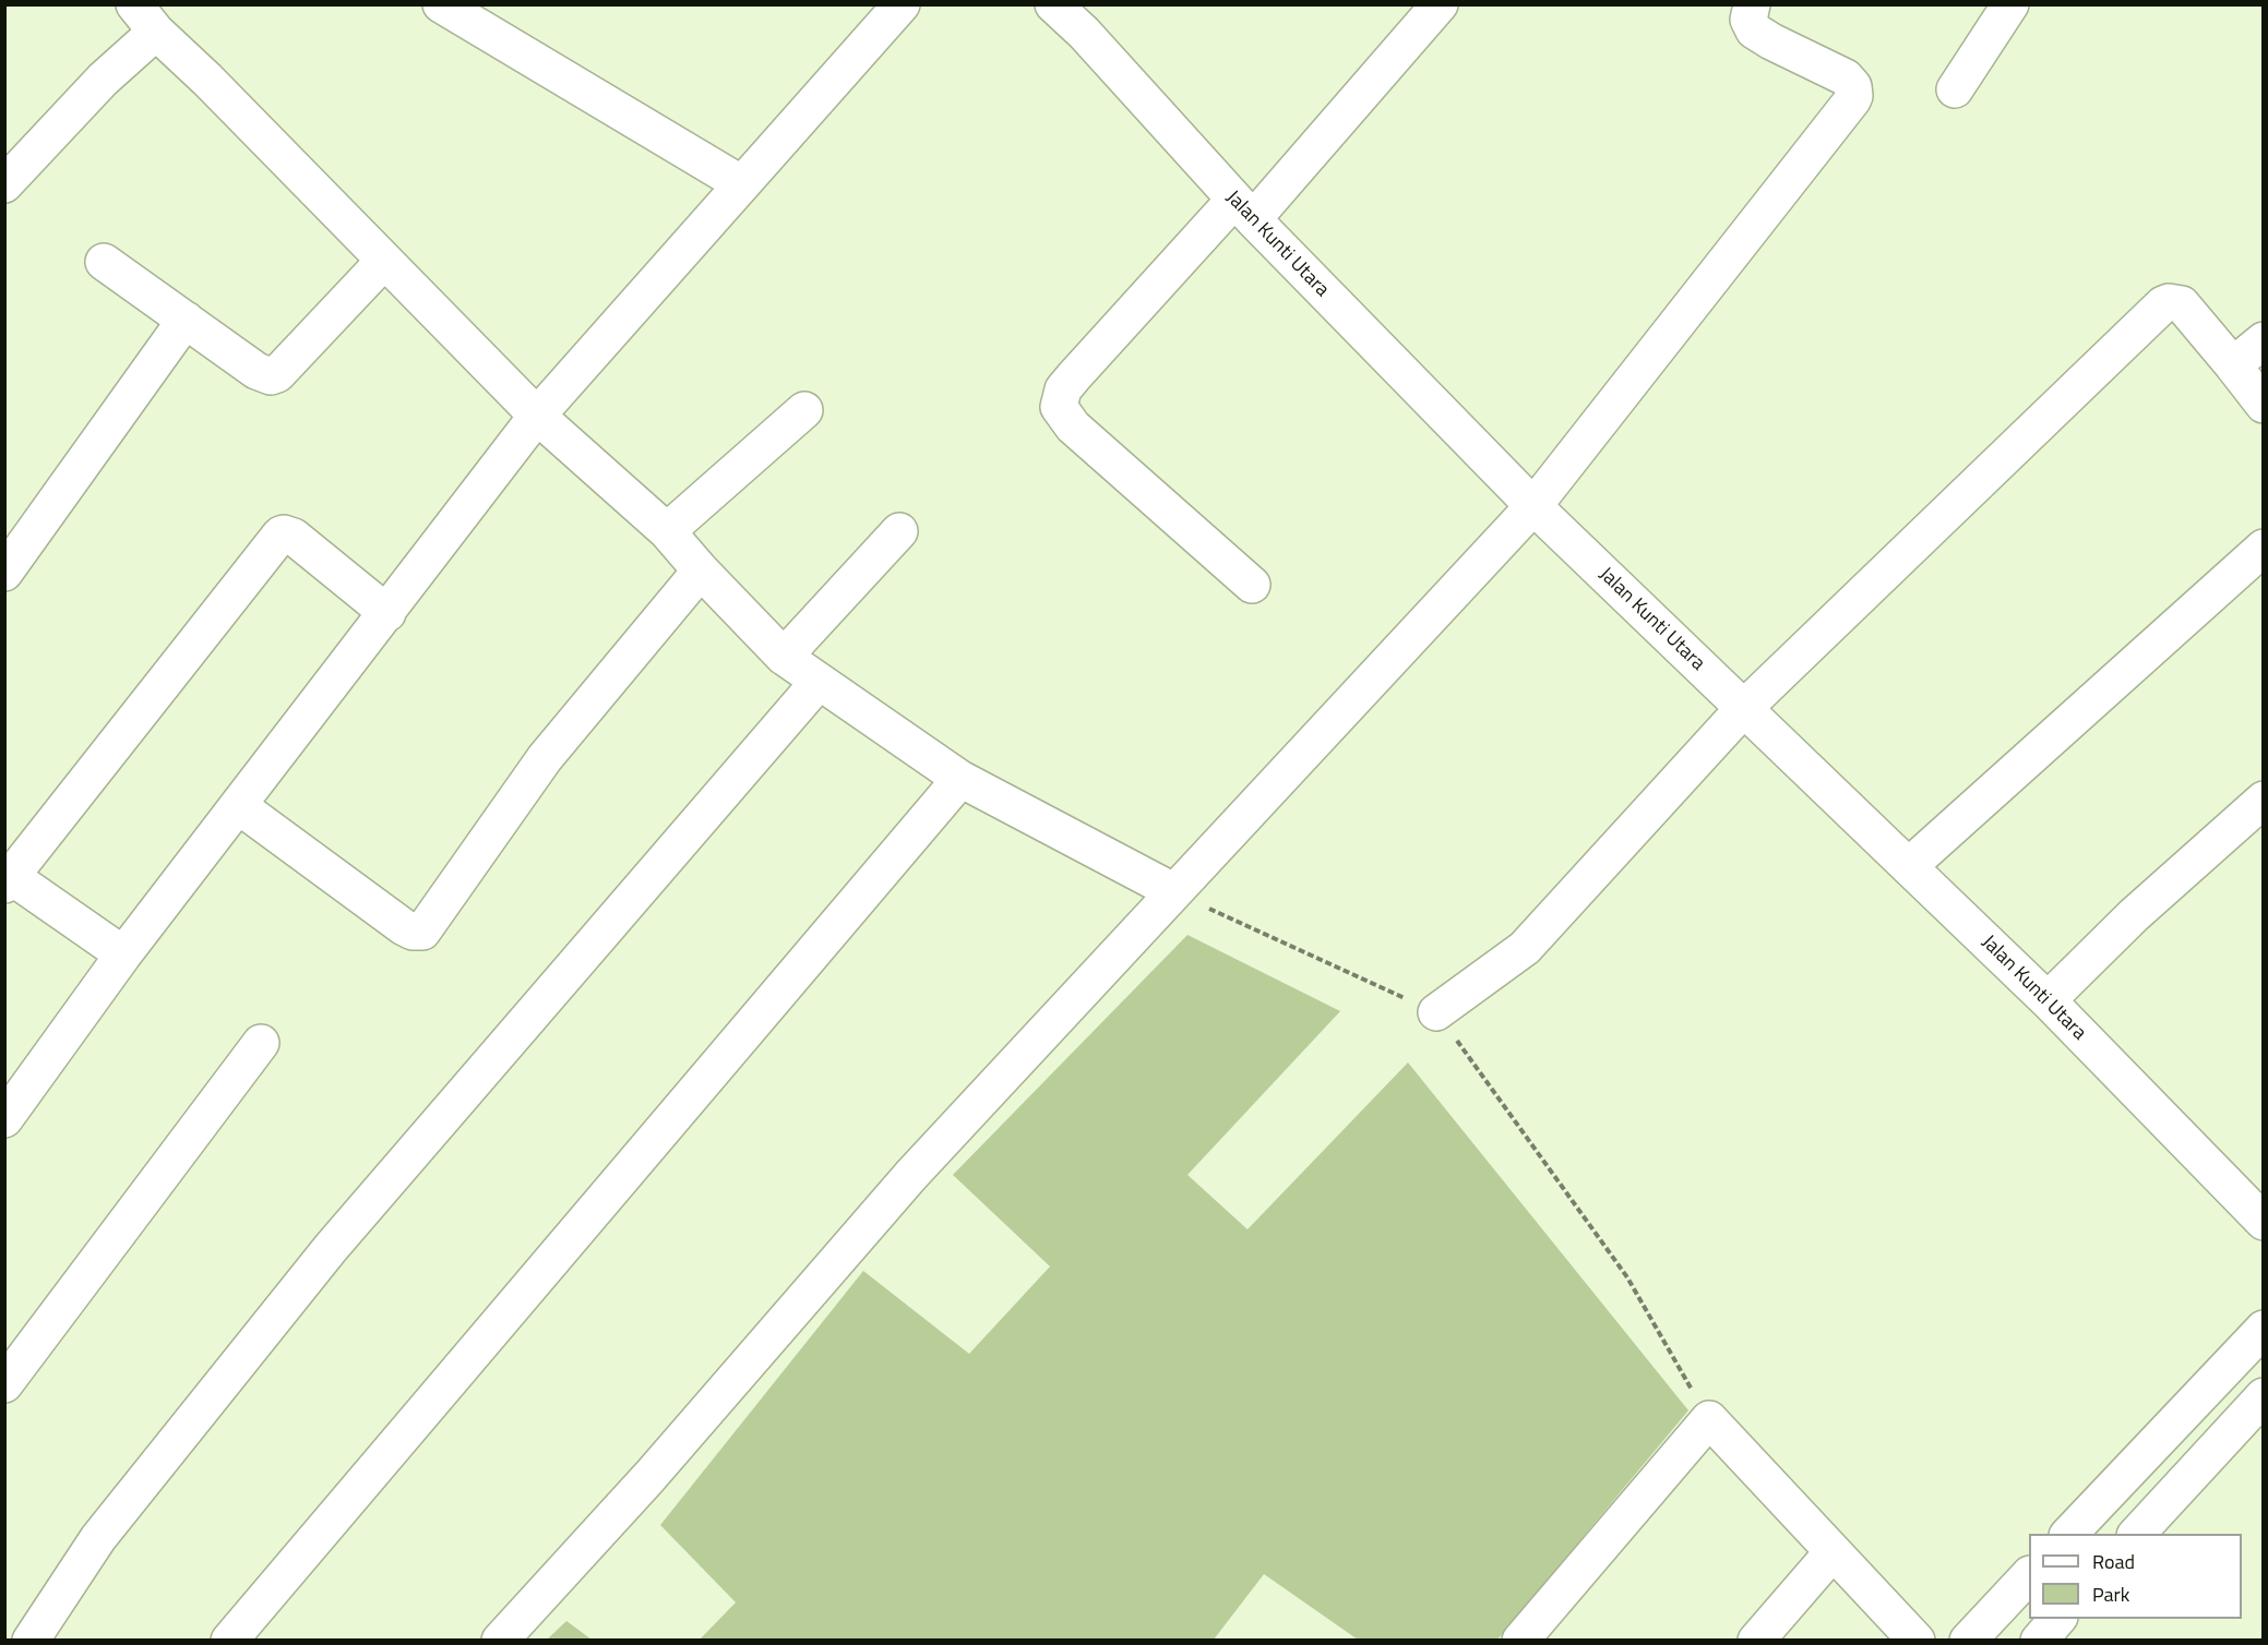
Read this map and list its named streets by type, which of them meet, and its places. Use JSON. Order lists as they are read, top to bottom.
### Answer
{
  "streets": {
    "street": ["Jalan Kunti Utara"]
  },
  "legend": ["Road", "Park"]
}
